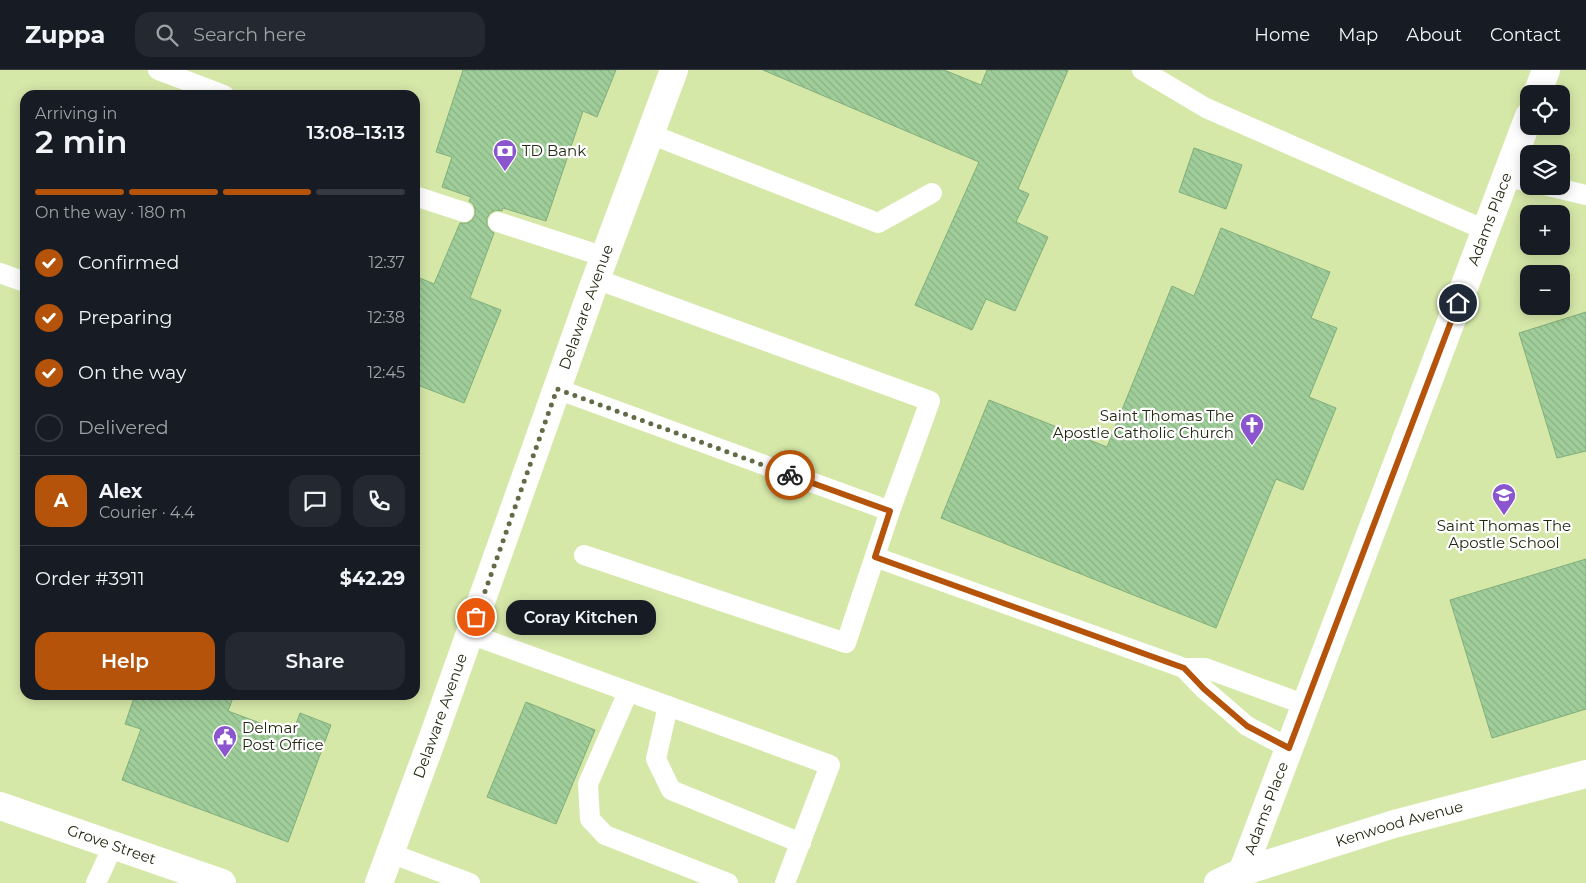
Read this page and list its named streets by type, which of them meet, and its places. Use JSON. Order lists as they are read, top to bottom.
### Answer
{
  "streets": {
    "street": [
      "Adams Place",
      "Delaware Avenue",
      "Kenwood Avenue",
      "Grove Street"
    ]
  },
  "crossings": [
    ["Adams Place", "Kenwood Avenue"]
  ],
  "places": {
    "bank": ["TD Bank"],
    "church": ["Saint Thomas The Apostle Catholic Church"],
    "school or university": ["Saint Thomas The Apostle School"],
    "other": ["Coray Kitchen"],
    "public building": ["Delmar Post Office"]
  },
  "page": {
    "header": "Zuppa",
    "search": "Search here",
    "nav": [
      "Home",
      "Map",
      "About",
      "Contact"
    ],
    "map_buttons": ["+", "−"],
    "heading": ["2 min", "Arriving in", "13:08–13:13"],
    "panel": [
      "Alex",
      "Courier · 4.4",
      "Order #3911",
      "$42.29"
    ],
    "bar": "On the way · 180 m",
    "list": [
      ["Confirmed", "12:37"],
      ["Preparing", "12:38"],
      ["On the way", "12:45"],
      "Delivered"
    ],
    "round": "A",
    "bubble": "Coray Kitchen",
    "buttons": ["Help", "Share"]
  }
}
